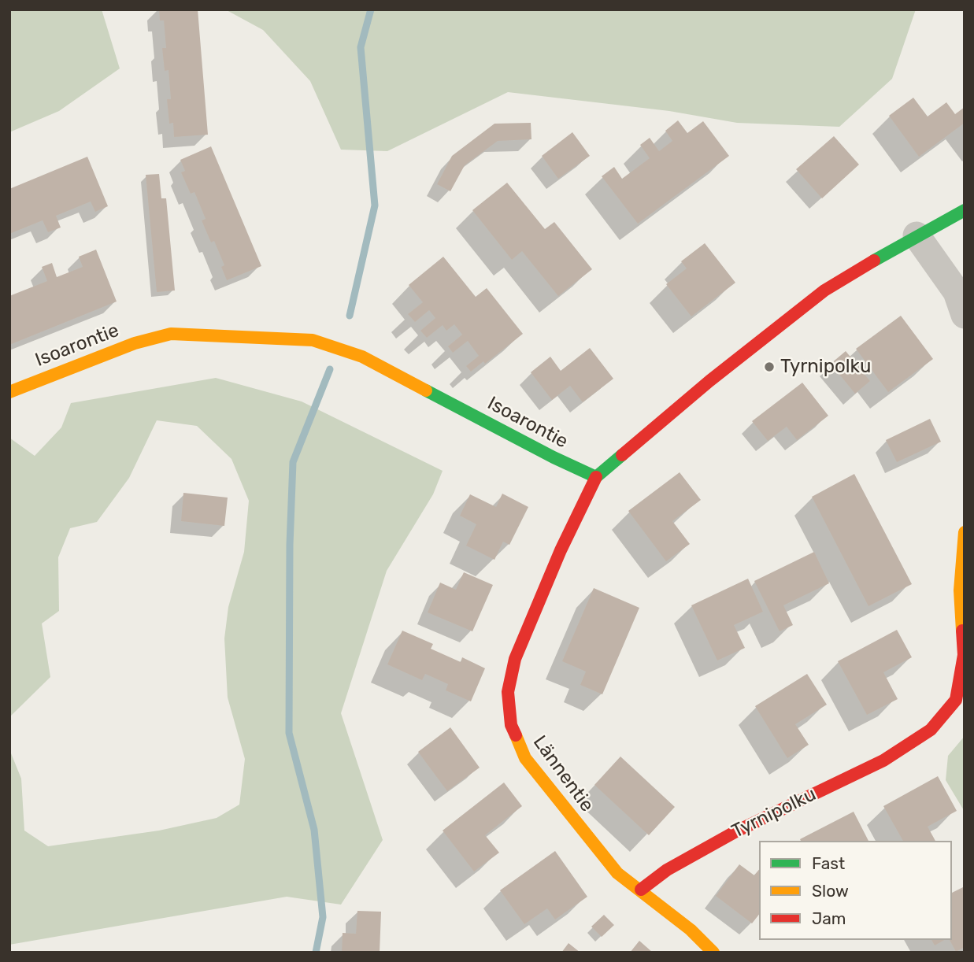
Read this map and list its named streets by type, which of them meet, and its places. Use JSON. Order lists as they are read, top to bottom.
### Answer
{
  "streets": {
    "street": ["Isoarontie", "Lännentie", "Tyrnipolku"]
  },
  "crossings": [
    ["Isoarontie", "Lännentie"],
    ["Lännentie", "Tyrnipolku"]
  ],
  "places": ["Tyrnipolku"],
  "legend": ["Fast", "Slow", "Jam"]
}
